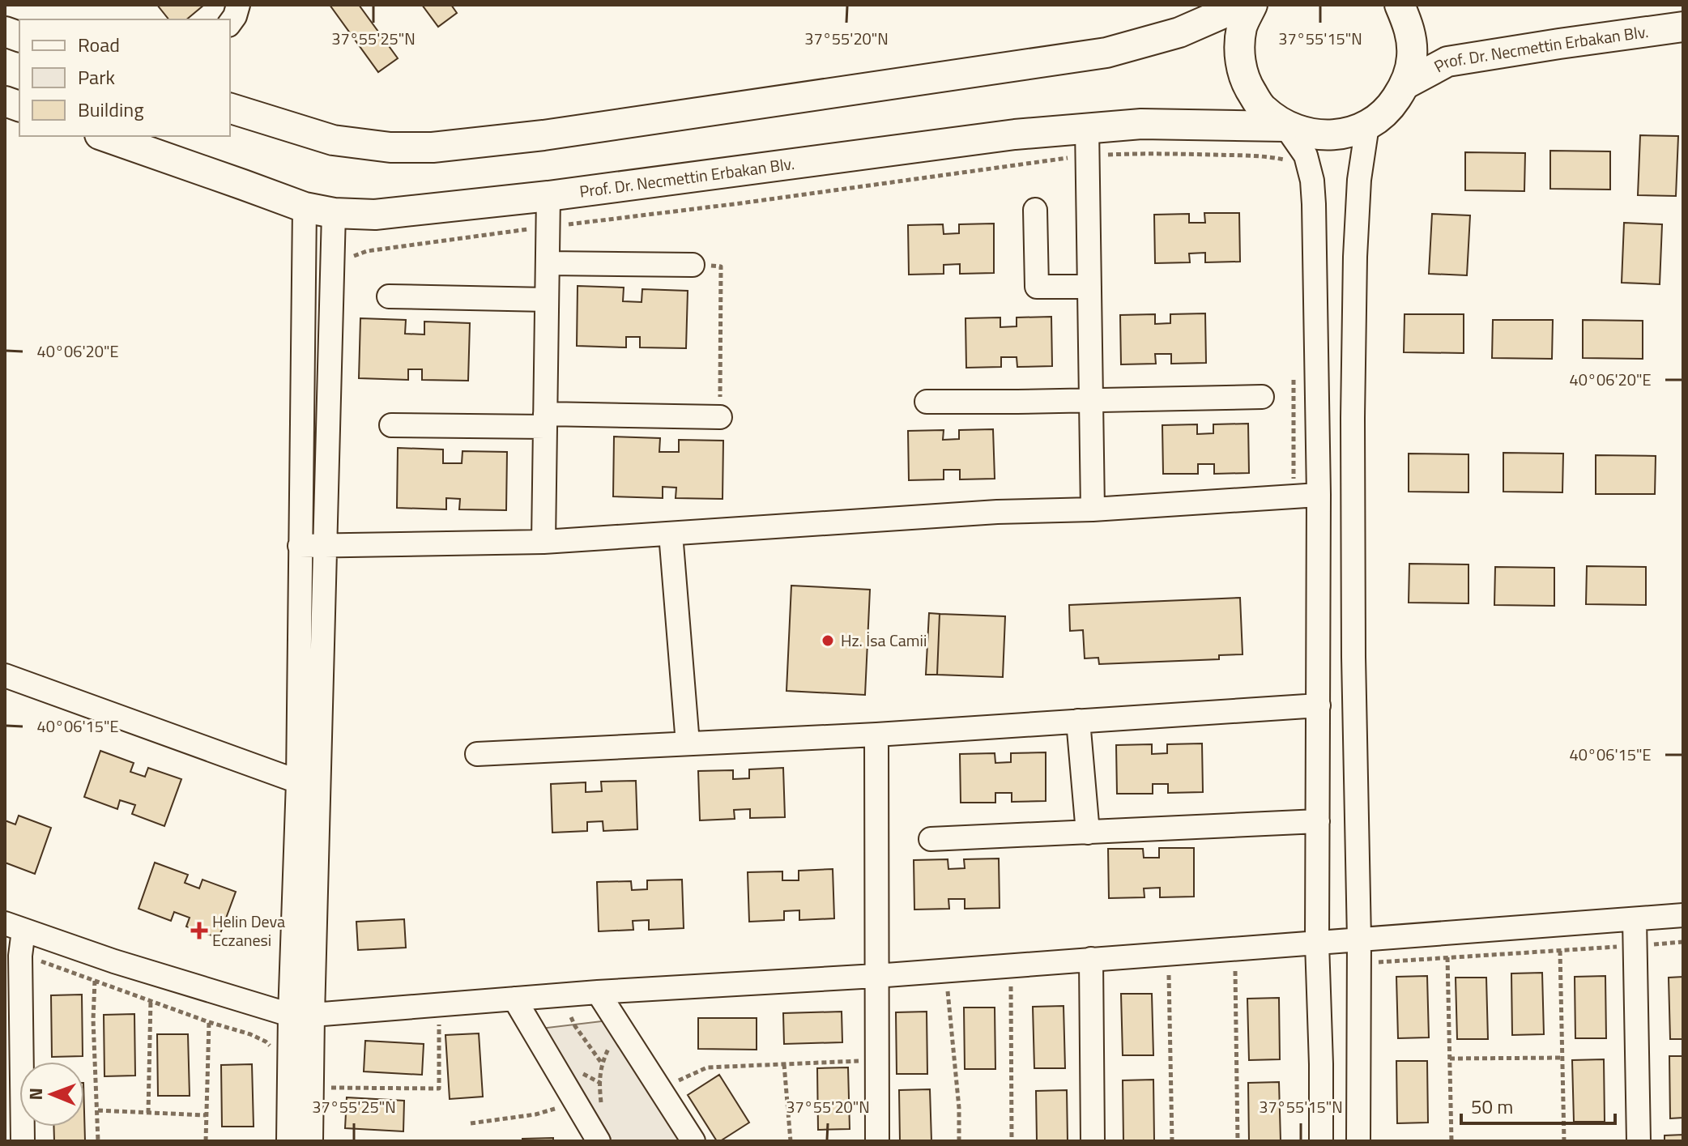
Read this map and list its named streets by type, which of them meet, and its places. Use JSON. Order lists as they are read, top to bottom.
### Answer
{
  "streets": {
    "main road": ["Prof. Dr. Necmettin Erbakan Blv."]
  },
  "places": {
    "other": ["Hz. İsa Camii"],
    "health": ["Helin Deva Eczanesi"]
  },
  "legend": ["Road", "Park", "Building"],
  "scale_bar": "50 m",
  "north": "left",
  "coordinates": [
    "37°55'25\"N",
    "37°55'20\"N",
    "37°55'15\"N",
    "40°06'20\"E",
    "40°06'15\"E"
  ]
}
